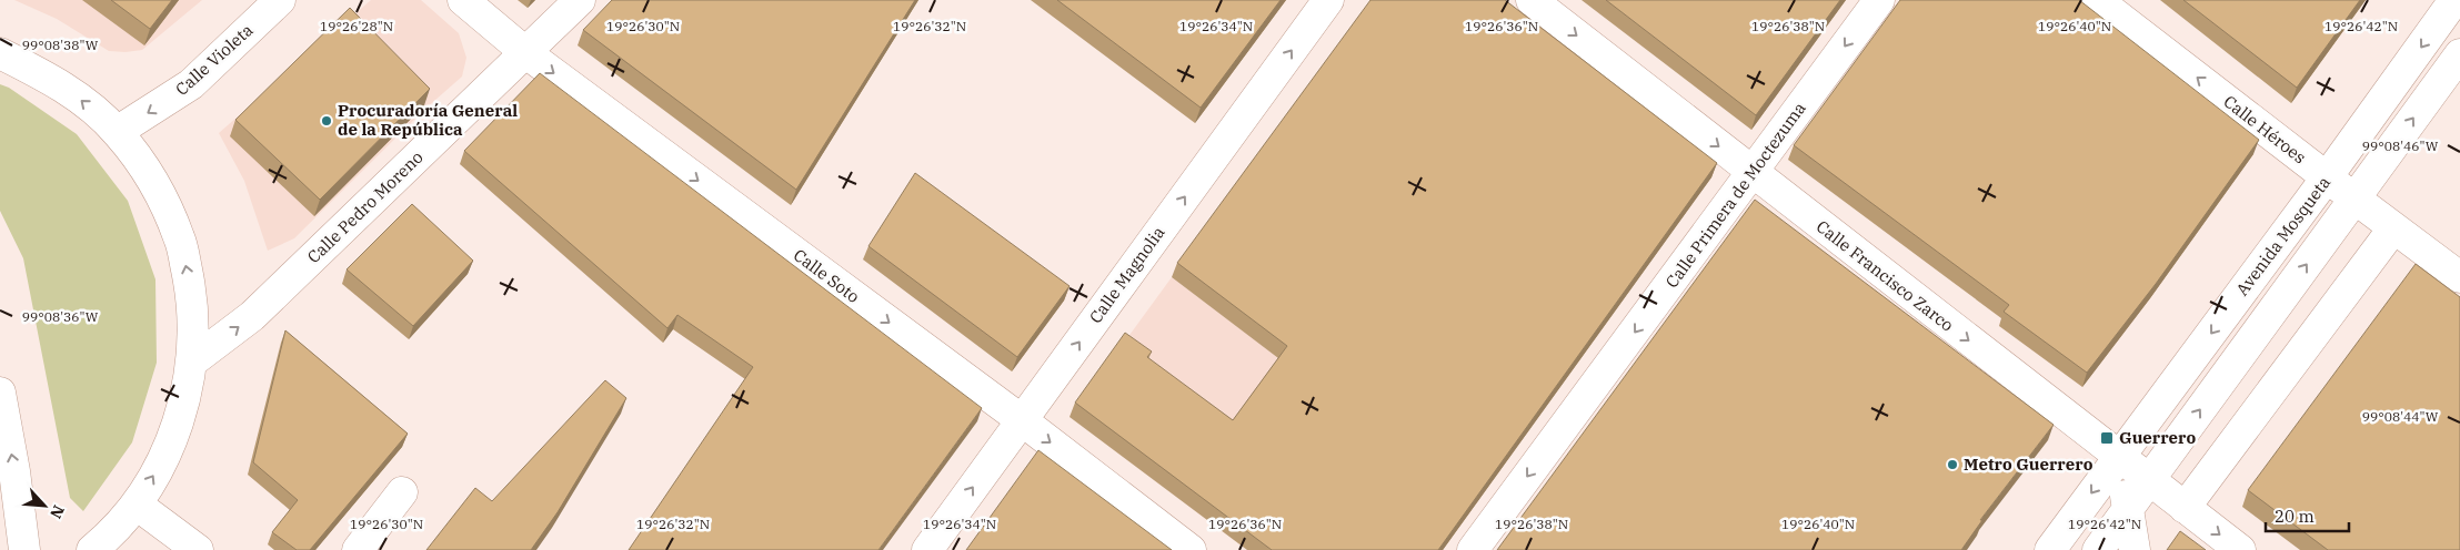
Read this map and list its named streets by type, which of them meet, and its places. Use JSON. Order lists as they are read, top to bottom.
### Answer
{
  "streets": {
    "street": [
      "Calle Violeta",
      "Calle Héroes",
      "Calle Primera de Moctezuma",
      "Calle Pedro Moreno",
      "Avenida Mosqueta",
      "Calle Magnolia",
      "Calle Soto",
      "Calle Francisco Zarco"
    ]
  },
  "crossings": [
    ["Calle Héroes", "Avenida Mosqueta"],
    ["Calle Primera de Moctezuma", "Calle Francisco Zarco"],
    ["Calle Pedro Moreno", "Calle Soto"],
    ["Avenida Mosqueta", "Calle Francisco Zarco"],
    ["Calle Magnolia", "Calle Soto"]
  ],
  "one_way": [
    "Calle Violeta",
    "Calle Héroes",
    "Calle Primera de Moctezuma",
    "Calle Pedro Moreno",
    "Calle Magnolia",
    "Calle Soto",
    "Calle Francisco Zarco"
  ],
  "places": {
    "other": ["Procuradoría General de la República", "Metro Guerrero"],
    "transit": ["Guerrero"]
  },
  "scale_bar": "20 m",
  "north": "bottom right",
  "coordinates": [
    "19°26'28\"N",
    "19°26'30\"N",
    "19°26'32\"N",
    "19°26'34\"N",
    "19°26'36\"N",
    "19°26'40\"N",
    "19°26'42\"N",
    "19°26'38\"N",
    "99°08'38\"W",
    "99°08'46\"W",
    "99°08'36\"W",
    "99°08'44\"W"
  ]
}
